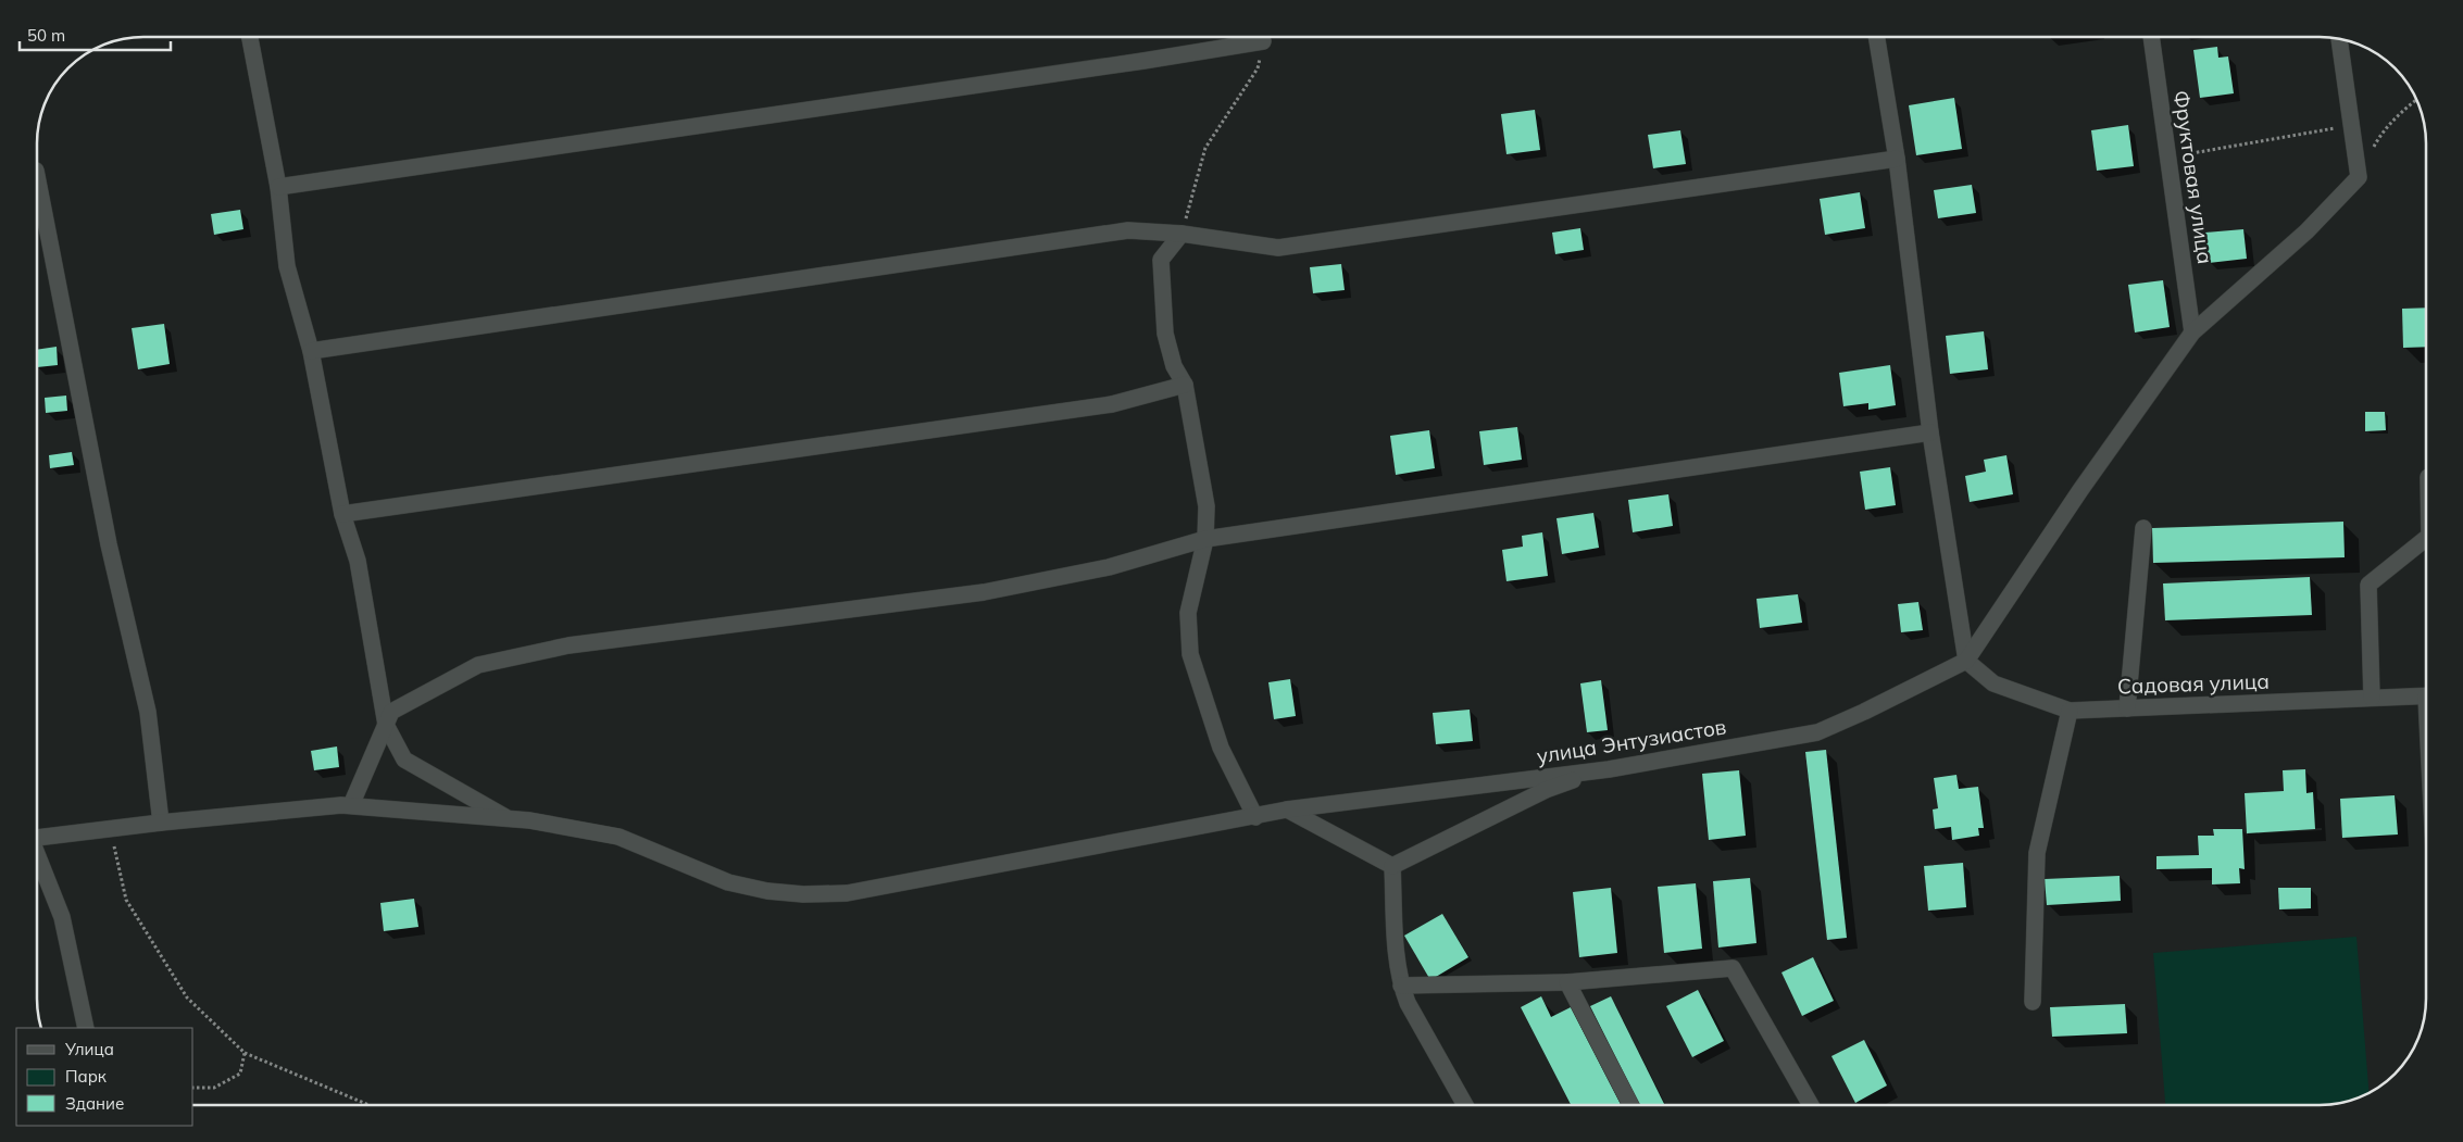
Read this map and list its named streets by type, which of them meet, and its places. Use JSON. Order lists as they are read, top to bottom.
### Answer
{
  "streets": {
    "street": ["Фруктовая улица", "Садовая улица", "улица Энтузиастов"]
  },
  "crossings": [
    ["Садовая улица", "улица Энтузиастов"]
  ],
  "legend": ["Улица", "Парк", "Здание"],
  "scale_bar": "50 m"
}
